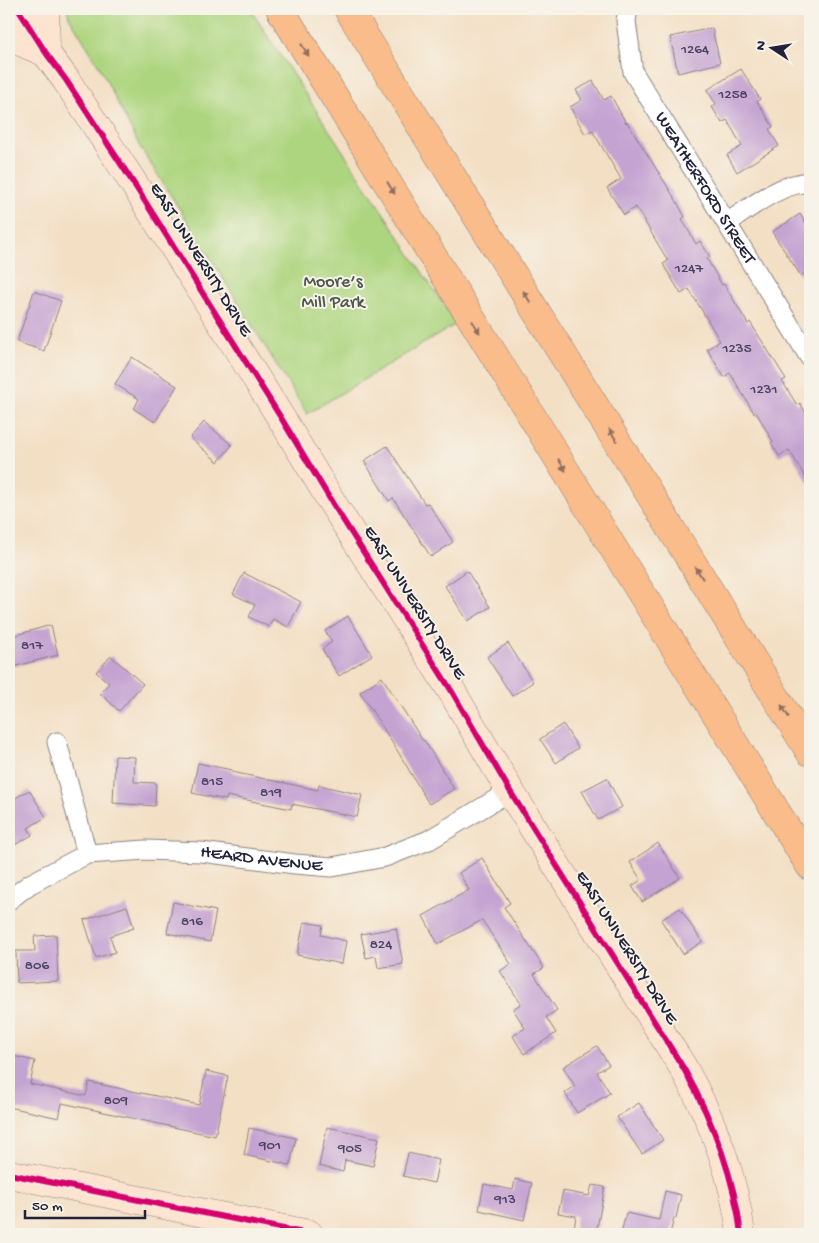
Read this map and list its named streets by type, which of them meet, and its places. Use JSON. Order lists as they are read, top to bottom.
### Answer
{
  "streets": {
    "main road": ["EAST UNIVERSITY DRIVE"],
    "street": ["WEATHERFORD STREET", "HEARD AVENUE"]
  },
  "crossings": [
    ["EAST UNIVERSITY DRIVE", "HEARD AVENUE"]
  ],
  "parks": ["Moore’s Mill Park"],
  "house_numbers": [
    "1264",
    "1258",
    "1247",
    "1235",
    "1231",
    "817",
    "815",
    "819",
    "816",
    "824",
    "806",
    "809",
    "901",
    "905",
    "913"
  ],
  "scale_bar": "50 m",
  "north": "left"
}
